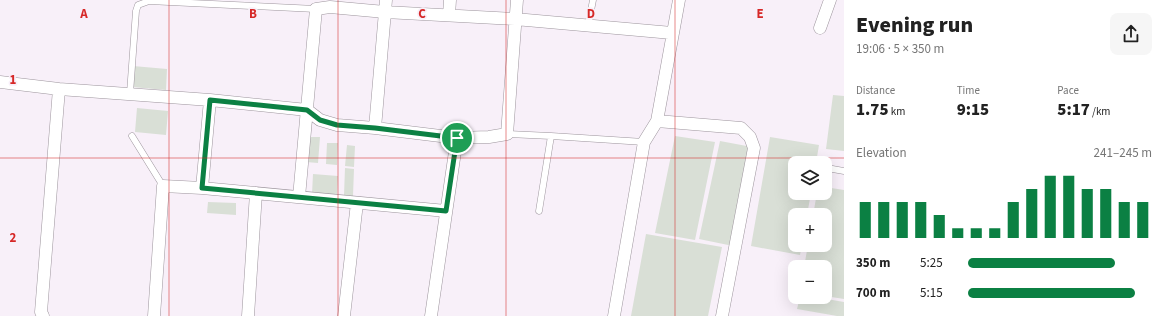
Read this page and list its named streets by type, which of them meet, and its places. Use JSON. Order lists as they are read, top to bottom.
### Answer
{
  "page": {
    "heading": ["Evening run", "19:06 · 5 × 350 m"],
    "stats": [
      ["Distance", "1.75 km"],
      ["Time", "9:15"],
      ["Pace", "5:17 /km"]
    ],
    "chart": ["Elevation", "241–245 m"],
    "map_buttons": ["+", "−"],
    "list": [
      {
        "name": "350 m",
        "note": "5:25"
      },
      {
        "name": "700 m",
        "note": "5:15"
      }
    ]
  },
  "grid": {
    "columns": [
      "A",
      "B",
      "C",
      "D",
      "E"
    ],
    "rows": ["1", "2"]
  }
}
